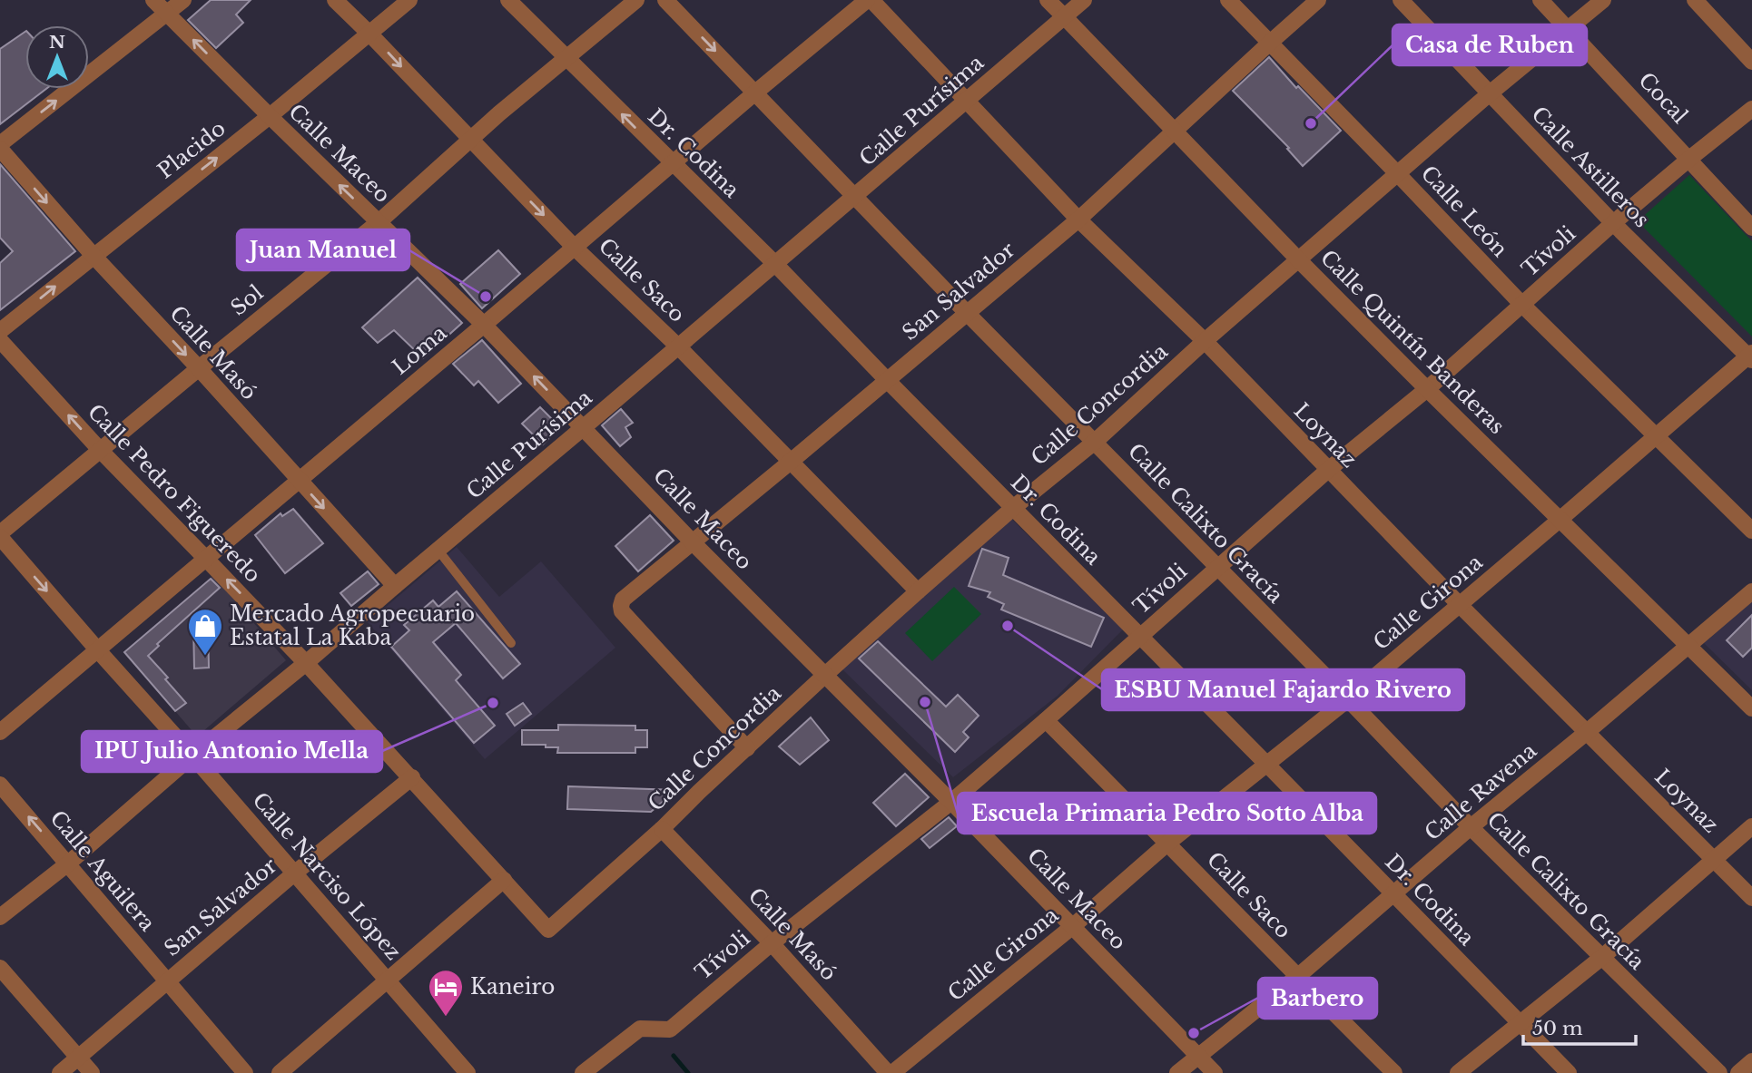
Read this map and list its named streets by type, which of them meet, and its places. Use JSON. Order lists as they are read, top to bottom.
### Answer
{
  "streets": {
    "street": [
      "Cocal",
      "Calle Purísima",
      "Placido",
      "Calle Maceo",
      "Dr. Codina",
      "Calle Astilleros",
      "Calle León",
      "Tívoli",
      "Calle Saco",
      "San Salvador",
      "Sol",
      "Calle Quintín Banderas",
      "Loma",
      "Calle Masó",
      "Calle Concordia",
      "Loynaz",
      "Calle Pedro Figueredo",
      "Calle Calixto Gracía",
      "Calle Girona",
      "Calle Ravena",
      "Calle Aguilera",
      "Calle Narciso López"
    ]
  },
  "crossings": [
    ["Cocal", "Tívoli"],
    ["Cocal", "Calle Concordia"],
    ["Calle Purísima", "Calle Maceo"],
    ["Calle Purísima", "Dr. Codina"],
    ["Calle Purísima", "Calle Saco"],
    ["Calle Purísima", "Calle Quintín Banderas"],
    ["Calle Purísima", "Calle Masó"],
    ["Calle Purísima", "Loynaz"],
    ["Calle Purísima", "Calle Pedro Figueredo"],
    ["Calle Purísima", "Calle Calixto Gracía"],
    ["Calle Purísima", "Calle Aguilera"],
    ["Calle Purísima", "Calle Narciso López"],
    ["Placido", "Calle Maceo"],
    ["Placido", "Calle Saco"],
    ["Placido", "Calle Masó"],
    ["Calle Maceo", "Tívoli"],
    ["Calle Maceo", "San Salvador"],
    ["Calle Maceo", "Sol"],
    ["Calle Maceo", "Loma"],
    ["Calle Maceo", "Calle Concordia"],
    ["Calle Maceo", "Calle Girona"],
    ["Calle Maceo", "Calle Ravena"],
    ["Dr. Codina", "Tívoli"],
    ["Dr. Codina", "San Salvador"],
    ["Dr. Codina", "Sol"],
    ["Dr. Codina", "Loma"],
    ["Dr. Codina", "Calle Concordia"],
    ["Dr. Codina", "Calle Girona"],
    ["Dr. Codina", "Calle Ravena"],
    ["Calle Astilleros", "Tívoli"],
    ["Calle Astilleros", "Calle Concordia"],
    ["Calle Astilleros", "Calle Girona"],
    ["Calle León", "Tívoli"],
    ["Calle León", "San Salvador"],
    ["Calle León", "Calle Concordia"],
    ["Calle León", "Calle Girona"],
    ["Tívoli", "Calle Saco"],
    ["Tívoli", "Calle Quintín Banderas"],
    ["Tívoli", "Calle Masó"],
    ["Tívoli", "Loynaz"],
    ["Tívoli", "Calle Calixto Gracía"],
    ["Calle Saco", "San Salvador"],
    ["Calle Saco", "Sol"],
    ["Calle Saco", "Loma"],
    ["Calle Saco", "Calle Concordia"],
    ["Calle Saco", "Calle Girona"],
    ["Calle Saco", "Calle Ravena"],
    ["San Salvador", "Calle Quintín Banderas"],
    ["San Salvador", "Calle Concordia"],
    ["San Salvador", "Loynaz"],
    ["San Salvador", "Calle Pedro Figueredo"],
    ["San Salvador", "Calle Calixto Gracía"],
    ["San Salvador", "Calle Aguilera"],
    ["San Salvador", "Calle Narciso López"],
    ["Sol", "Calle Masó"],
    ["Sol", "Calle Pedro Figueredo"],
    ["Sol", "Calle Narciso López"],
    ["Calle Quintín Banderas", "Calle Concordia"],
    ["Calle Quintín Banderas", "Calle Girona"],
    ["Calle Quintín Banderas", "Calle Ravena"],
    ["Loma", "Calle Masó"],
    ["Loma", "Loynaz"],
    ["Loma", "Calle Pedro Figueredo"],
    ["Loma", "Calle Calixto Gracía"],
    ["Loma", "Calle Narciso López"],
    ["Calle Masó", "Calle Concordia"],
    ["Calle Masó", "Calle Girona"],
    ["Calle Concordia", "Loynaz"],
    ["Calle Concordia", "Calle Pedro Figueredo"],
    ["Calle Concordia", "Calle Calixto Gracía"],
    ["Loynaz", "Calle Girona"],
    ["Loynaz", "Calle Ravena"],
    ["Calle Calixto Gracía", "Calle Girona"],
    ["Calle Calixto Gracía", "Calle Ravena"]
  ],
  "one_way": ["Placido", "Calle Masó", "Calle Pedro Figueredo"],
  "places": {
    "other": [
      "Casa de Ruben",
      "Juan Manuel",
      "ESBU Manuel Fajardo Rivero",
      "Escuela Primaria Pedro Sotto Alba",
      "IPU Julio Antonio Mella",
      "Barbero"
    ],
    "shop": ["Mercado Agropecuario Estatal La Kaba"],
    "hotel": ["Kaneiro"]
  },
  "scale_bar": "50 m",
  "north": "top"
}
